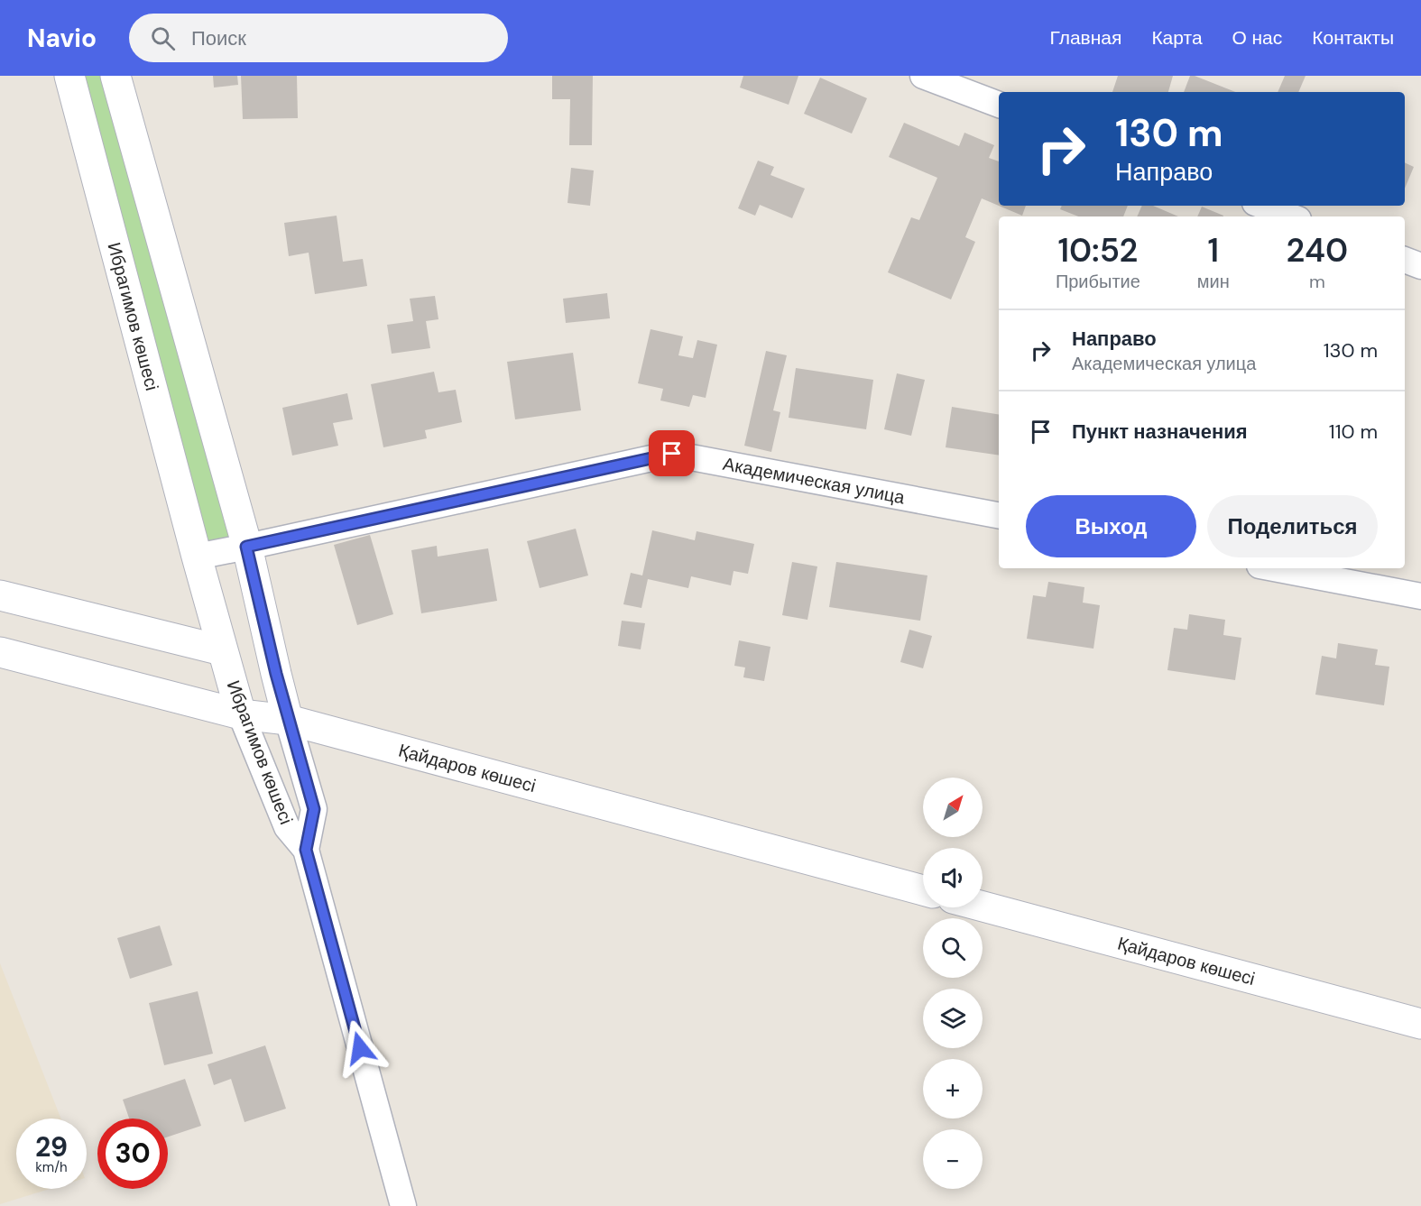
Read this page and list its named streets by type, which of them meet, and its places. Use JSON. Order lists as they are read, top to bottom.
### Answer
{
  "streets": {
    "street": ["Ибрагимов көшесі", "Академическая улица", "Қайдаров көшесі"]
  },
  "crossings": [
    ["Ибрагимов көшесі", "Академическая улица"],
    ["Ибрагимов көшесі", "Қайдаров көшесі"]
  ],
  "north": "top right",
  "page": {
    "header": "Navio",
    "search": "Поиск",
    "nav": [
      "Главная",
      "Карта",
      "О нас",
      "Контакты"
    ],
    "turn": ["130 m", "Направо"],
    "eta": [
      "10:52",
      "Прибытие",
      "1",
      "мин",
      "240",
      "m"
    ],
    "list": [
      {
        "name": "Направо",
        "note": "Академическая улица",
        "value": "130 m"
      },
      {
        "name": "Пункт назначения",
        "value": "110 m"
      }
    ],
    "buttons": ["Выход", "Поделиться"],
    "map_buttons": ["+", "−"],
    "speed": "29 km/h",
    "limit": "30"
  }
}
